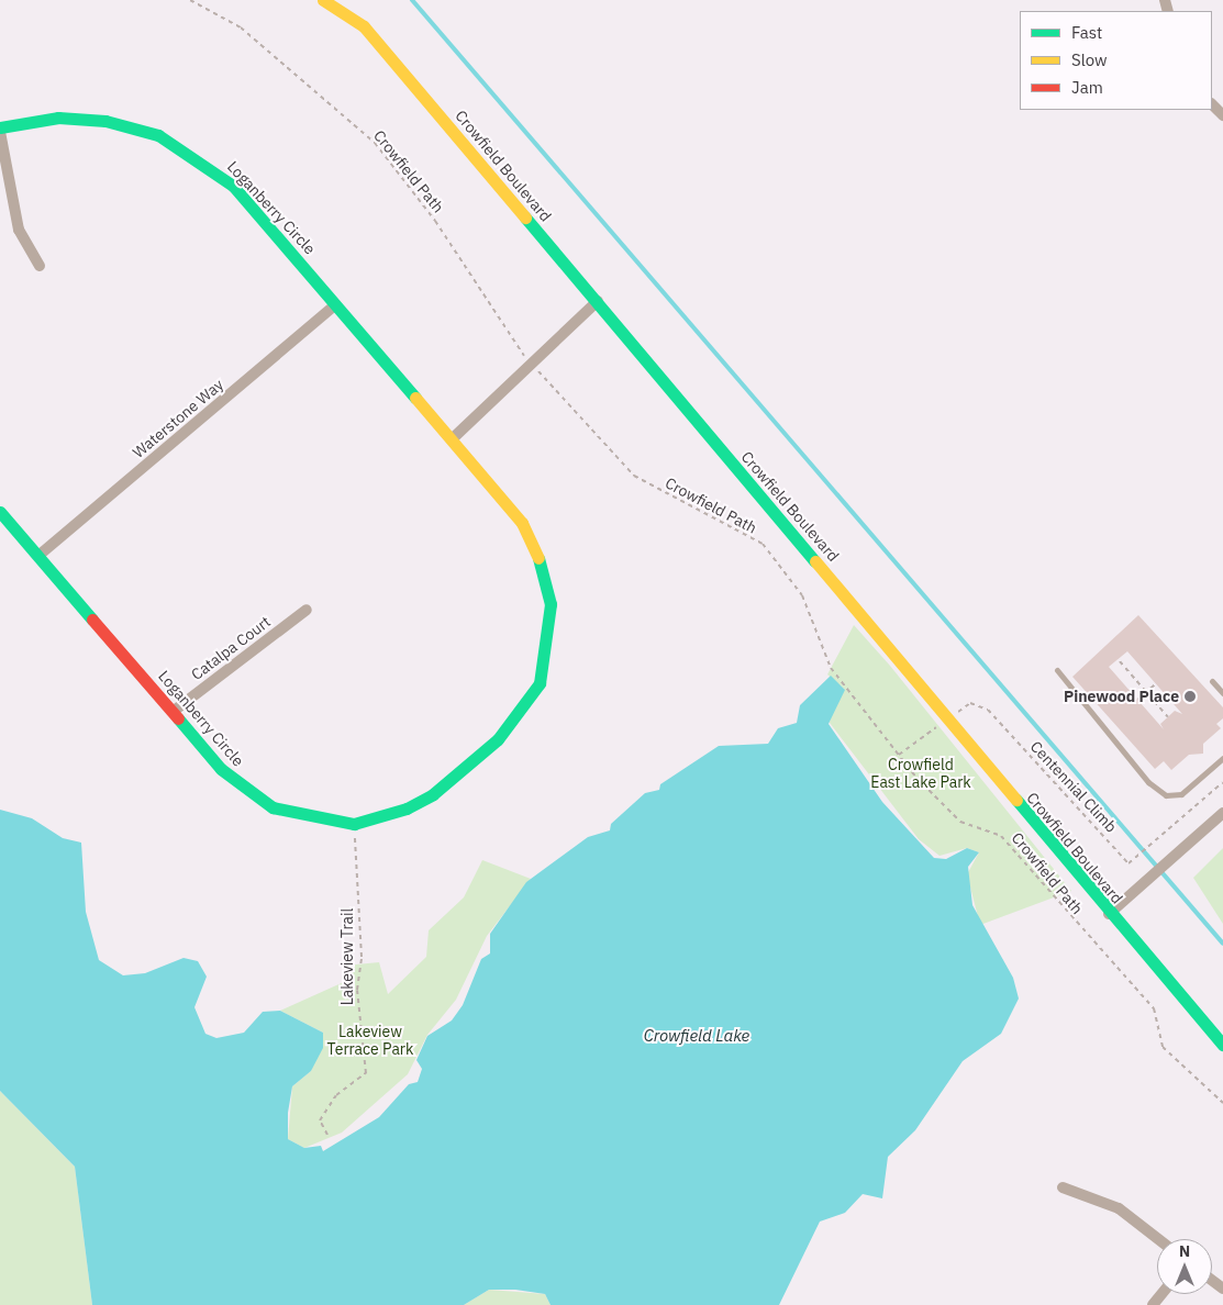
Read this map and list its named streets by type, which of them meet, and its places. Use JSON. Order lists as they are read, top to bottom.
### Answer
{
  "streets": {
    "street": [
      "Crowfield Boulevard",
      "Loganberry Circle",
      "Waterstone Way",
      "Catalpa Court"
    ],
    "path": ["Crowfield Path", "Centennial Climb", "Lakeview Trail"]
  },
  "crossings": [
    ["Crowfield Boulevard", "Centennial Climb"],
    ["Crowfield Path", "Centennial Climb"],
    ["Loganberry Circle", "Waterstone Way"],
    ["Loganberry Circle", "Catalpa Court"],
    ["Loganberry Circle", "Lakeview Trail"]
  ],
  "water": ["Crowfield Lake"],
  "parks": ["Crowfield East Lake Park", "Lakeview Terrace Park"],
  "places": ["Pinewood Place"],
  "legend": ["Fast", "Slow", "Jam"],
  "north": "top"
}
